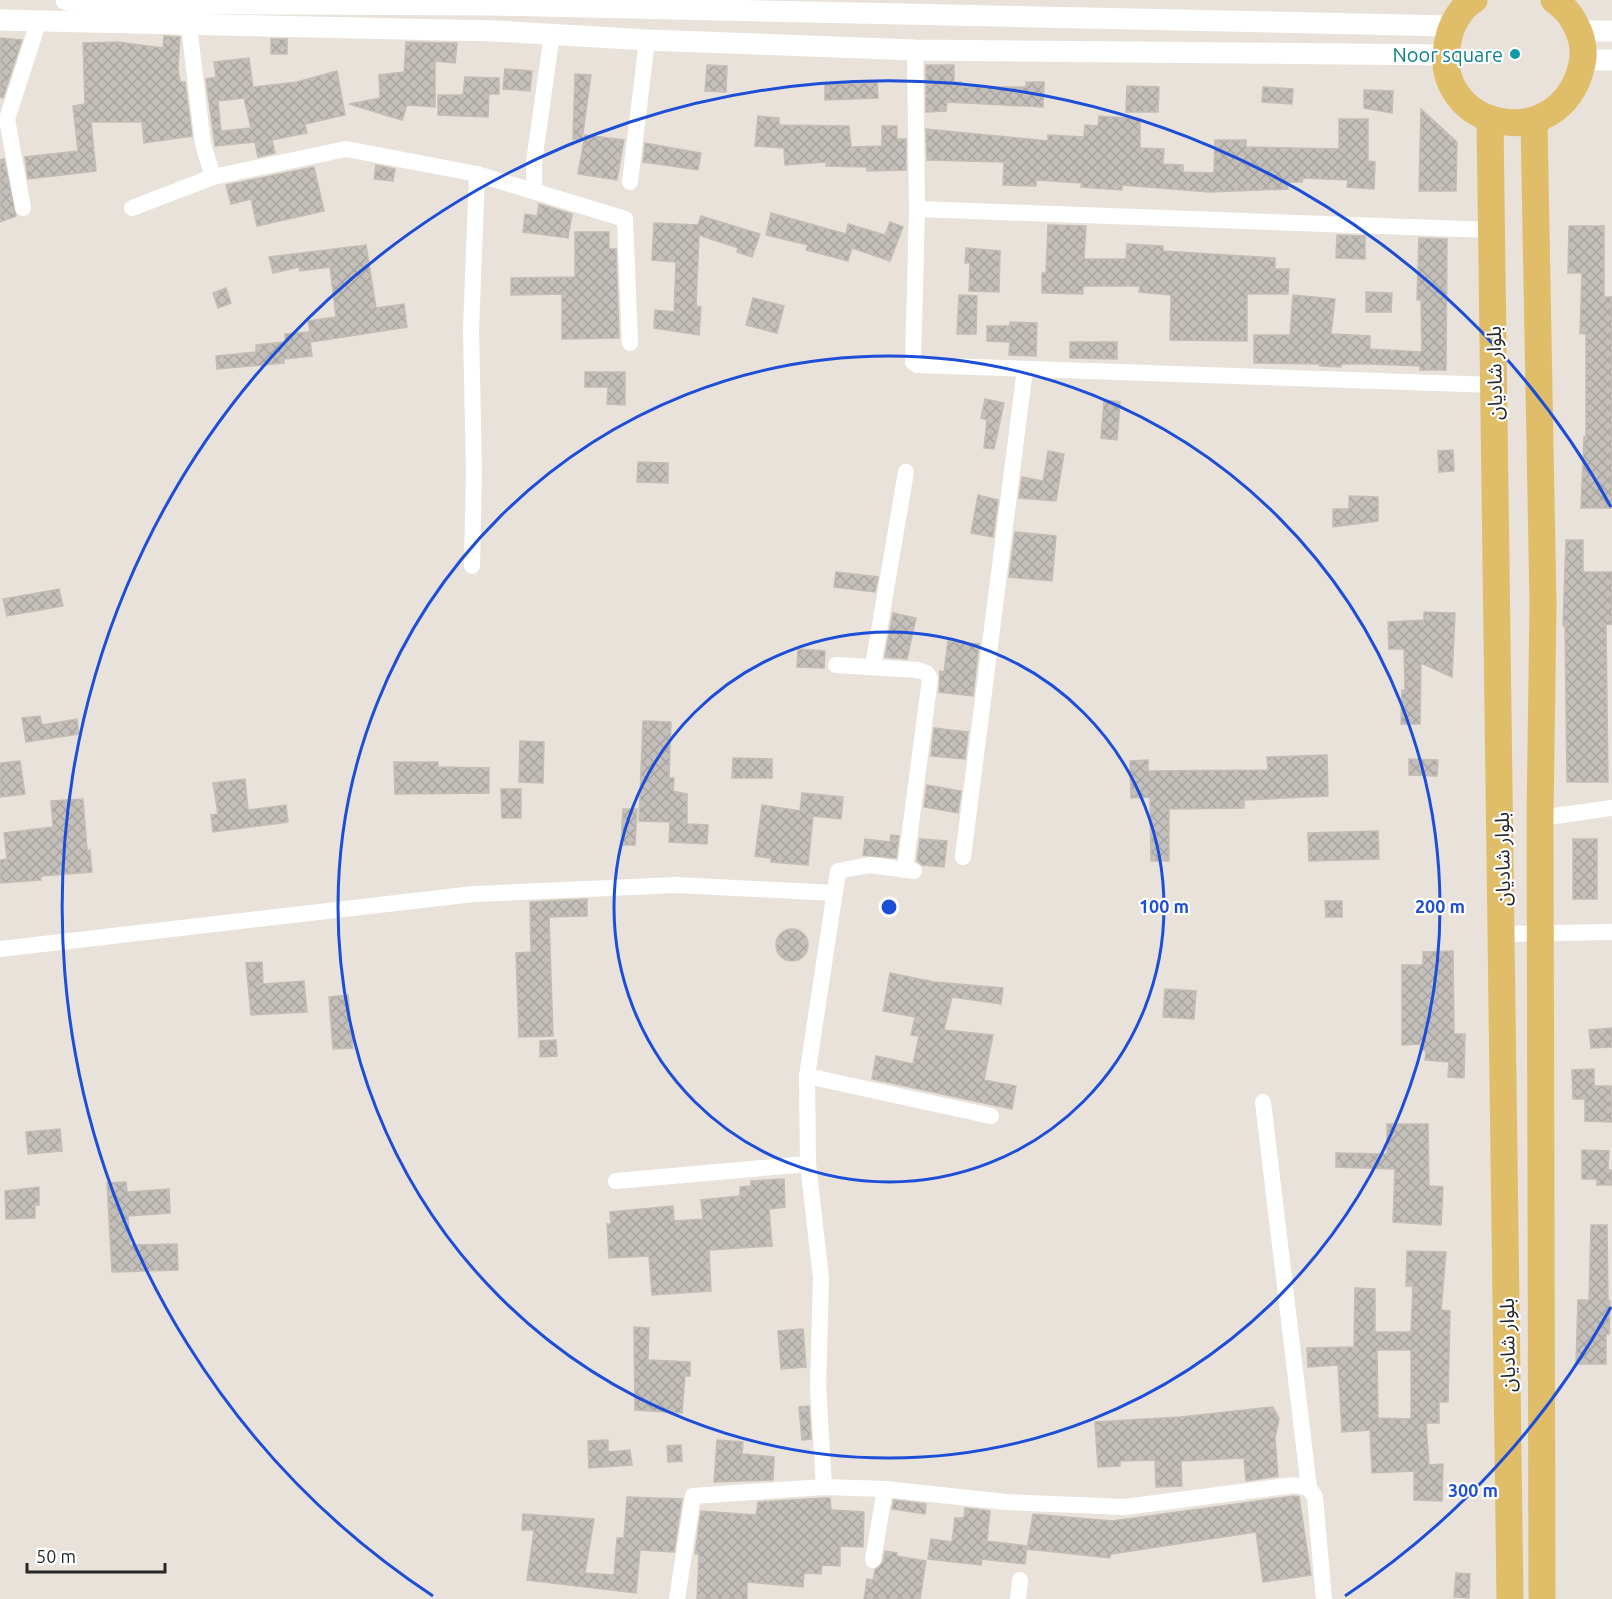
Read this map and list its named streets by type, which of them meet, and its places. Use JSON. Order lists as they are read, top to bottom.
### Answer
{
  "streets": {
    "main road": ["بلوار شادیان"]
  },
  "places": ["Noor square"],
  "scale_bar": "50 m",
  "rings": ["100 m", "200 m", "300 m"]
}
